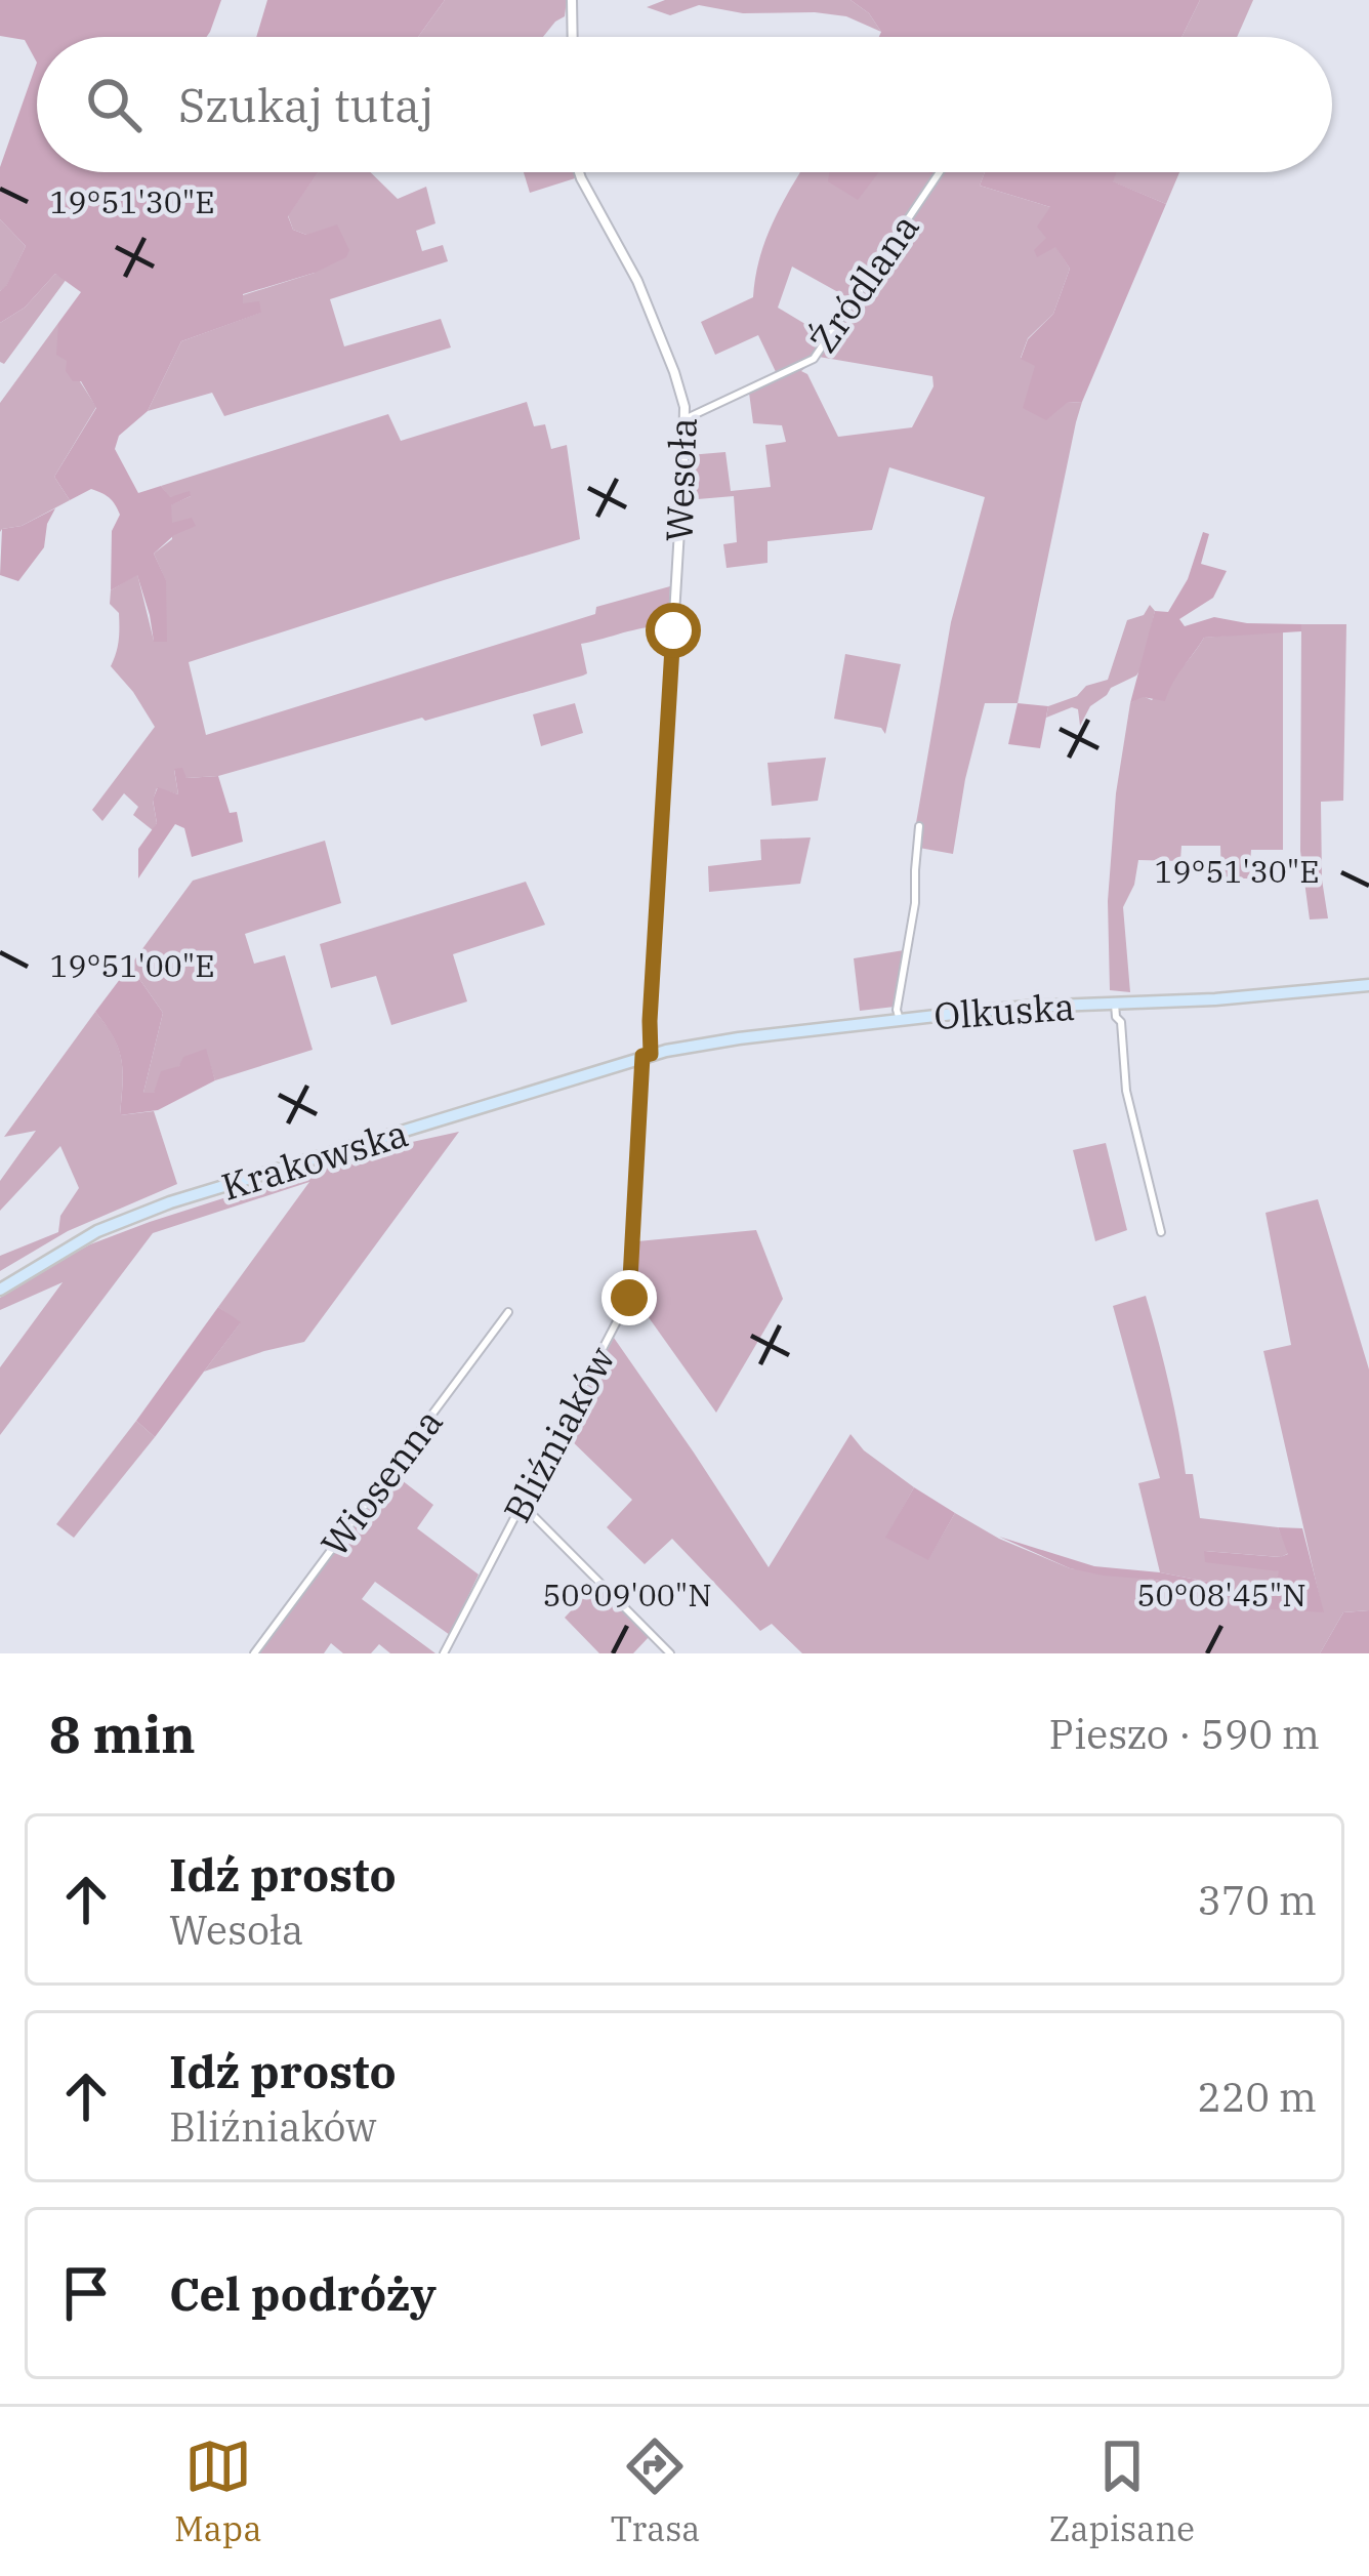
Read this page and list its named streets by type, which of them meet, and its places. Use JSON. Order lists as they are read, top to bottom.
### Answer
{
  "streets": {
    "main road": ["Olkuska", "Krakowska"],
    "street": [
      "Źródlana",
      "Wesoła",
      "Bliźniaków",
      "Wiosenna"
    ]
  },
  "crossings": [
    ["Źródlana", "Wesoła"],
    ["Wesoła", "Olkuska"],
    ["Wesoła", "Krakowska"],
    ["Wesoła", "Bliźniaków"],
    ["Olkuska", "Krakowska"],
    ["Olkuska", "Bliźniaków"],
    ["Krakowska", "Bliźniaków"]
  ],
  "page": {
    "search": "Szukaj tutaj",
    "heading": ["8 min", "Pieszo · 590 m"],
    "list": [
      ["Idź prosto", "Wesoła", "370 m"],
      ["Idź prosto", "Bliźniaków", "220 m"],
      "Cel podróży"
    ],
    "nav": ["Mapa", "Trasa", "Zapisane"]
  },
  "coordinates": [
    "19°51'30\"E",
    "19°51'00\"E",
    "50°09'00\"N",
    "50°08'45\"N"
  ]
}
